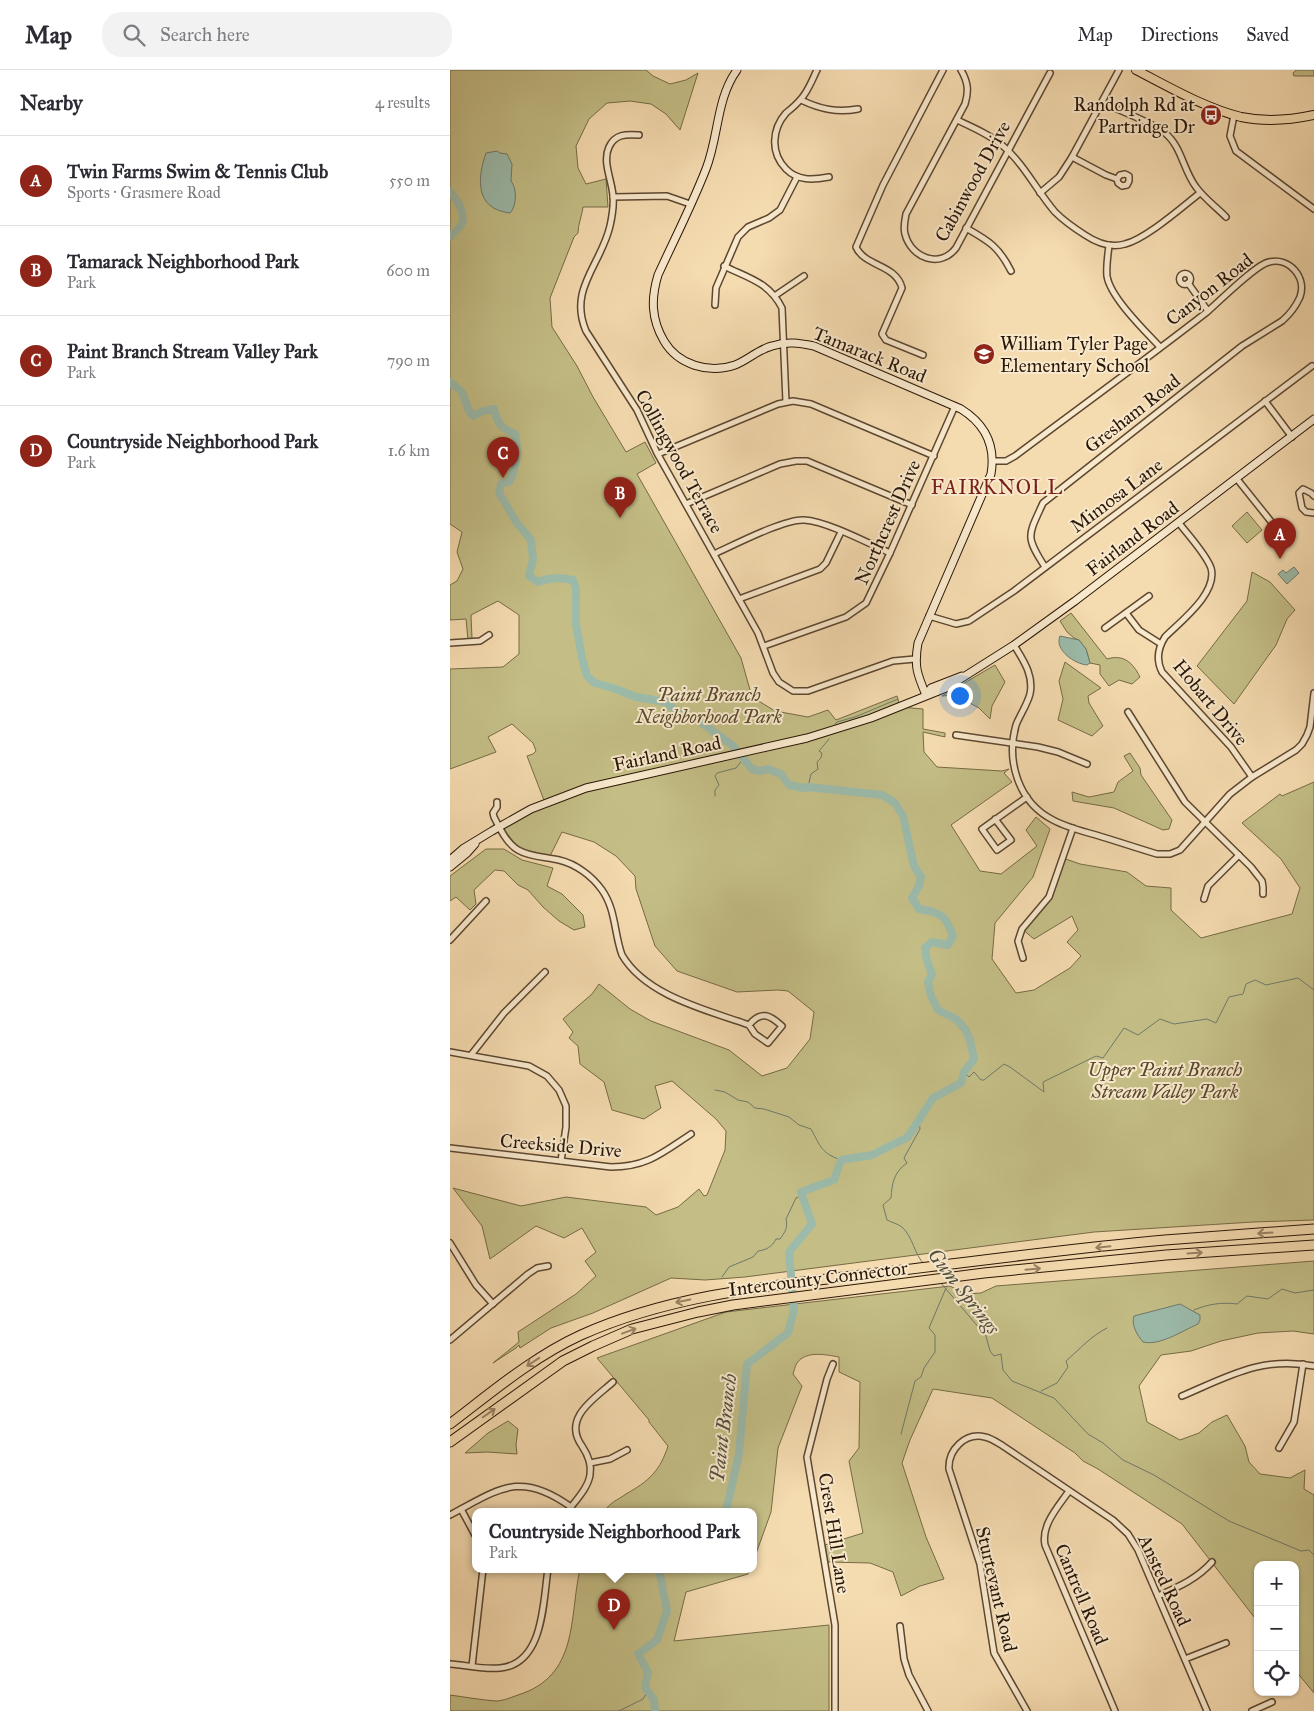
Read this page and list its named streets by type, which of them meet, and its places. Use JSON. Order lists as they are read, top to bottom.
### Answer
{
  "streets": {
    "highway": ["Intercounty Connector"],
    "main road": ["Tamarack Road", "Fairland Road"],
    "street": [
      "Cabinwood Drive",
      "Canyon Road",
      "Gresham Road",
      "Collingwood Terrace",
      "Mimosa Lane",
      "Northcrest Drive",
      "Hobart Drive",
      "Creekside Drive",
      "Crest Hill Lane",
      "Ansted Road",
      "Sturtevant Road",
      "Cantrell Road"
    ]
  },
  "crossings": [
    ["Canyon Road", "Tamarack Road"],
    ["Canyon Road", "Gresham Road"],
    ["Tamarack Road", "Collingwood Terrace"],
    ["Tamarack Road", "Mimosa Lane"],
    ["Tamarack Road", "Northcrest Drive"],
    ["Tamarack Road", "Fairland Road"],
    ["Gresham Road", "Mimosa Lane"],
    ["Collingwood Terrace", "Northcrest Drive"],
    ["Fairland Road", "Hobart Drive"],
    ["Ansted Road", "Sturtevant Road"],
    ["Ansted Road", "Cantrell Road"]
  ],
  "districts": ["FAIRKNOLL"],
  "water": ["Gum Springs", "Paint Branch"],
  "parks": ["Paint Branch Neighborhood Park", "Upper Paint Branch Stream Valley Park"],
  "places": {
    "bus stop": ["Randolph Rd at Partridge Dr"],
    "school or university": ["William Tyler Page Elementary School"]
  },
  "page": {
    "header": "Map",
    "search": "Search here",
    "nav": ["Map", "Directions", "Saved"],
    "heading": ["Nearby", "4 results"],
    "list": [
      {
        "mark": "A",
        "name": "Twin Farms Swim & Tennis Club",
        "note": "Sports · Grasmere Road",
        "value": "550 m"
      },
      {
        "mark": "B",
        "name": "Tamarack Neighborhood Park",
        "note": "Park",
        "value": "600 m"
      },
      {
        "mark": "C",
        "name": "Paint Branch Stream Valley Park",
        "note": "Park",
        "value": "790 m"
      },
      {
        "mark": "D",
        "name": "Countryside Neighborhood Park",
        "note": "Park",
        "value": "1.6 km"
      }
    ],
    "pins": [
      "C",
      "B",
      "A",
      "D"
    ],
    "popup": ["Countryside Neighborhood Park", "Park"],
    "map_buttons": ["+", "−"]
  }
}
